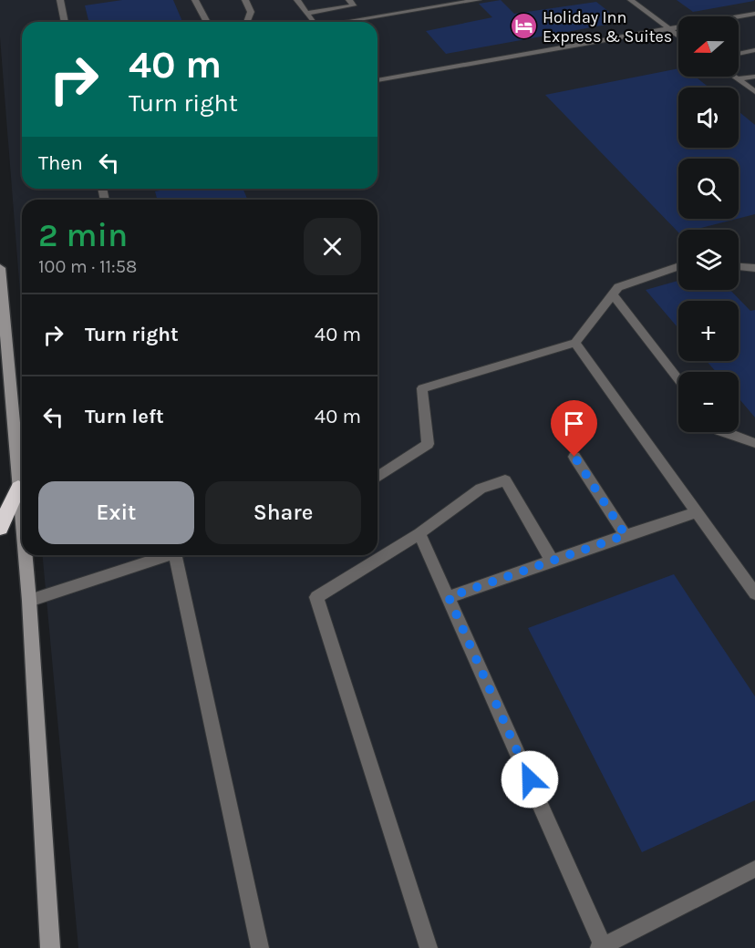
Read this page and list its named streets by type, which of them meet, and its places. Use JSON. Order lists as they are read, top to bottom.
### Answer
{
  "places": {
    "hotel": ["Holiday Inn Express & Suites"]
  },
  "north": "left",
  "page": {
    "map_buttons": ["+", "−"],
    "turn": ["40 m", "Turn right"],
    "then": "Then",
    "heading": ["2 min", "100 m · 11:58"],
    "list": [
      {
        "name": "Turn right",
        "value": "40 m"
      },
      {
        "name": "Turn left",
        "value": "40 m"
      }
    ],
    "buttons": ["Exit", "Share"]
  }
}
